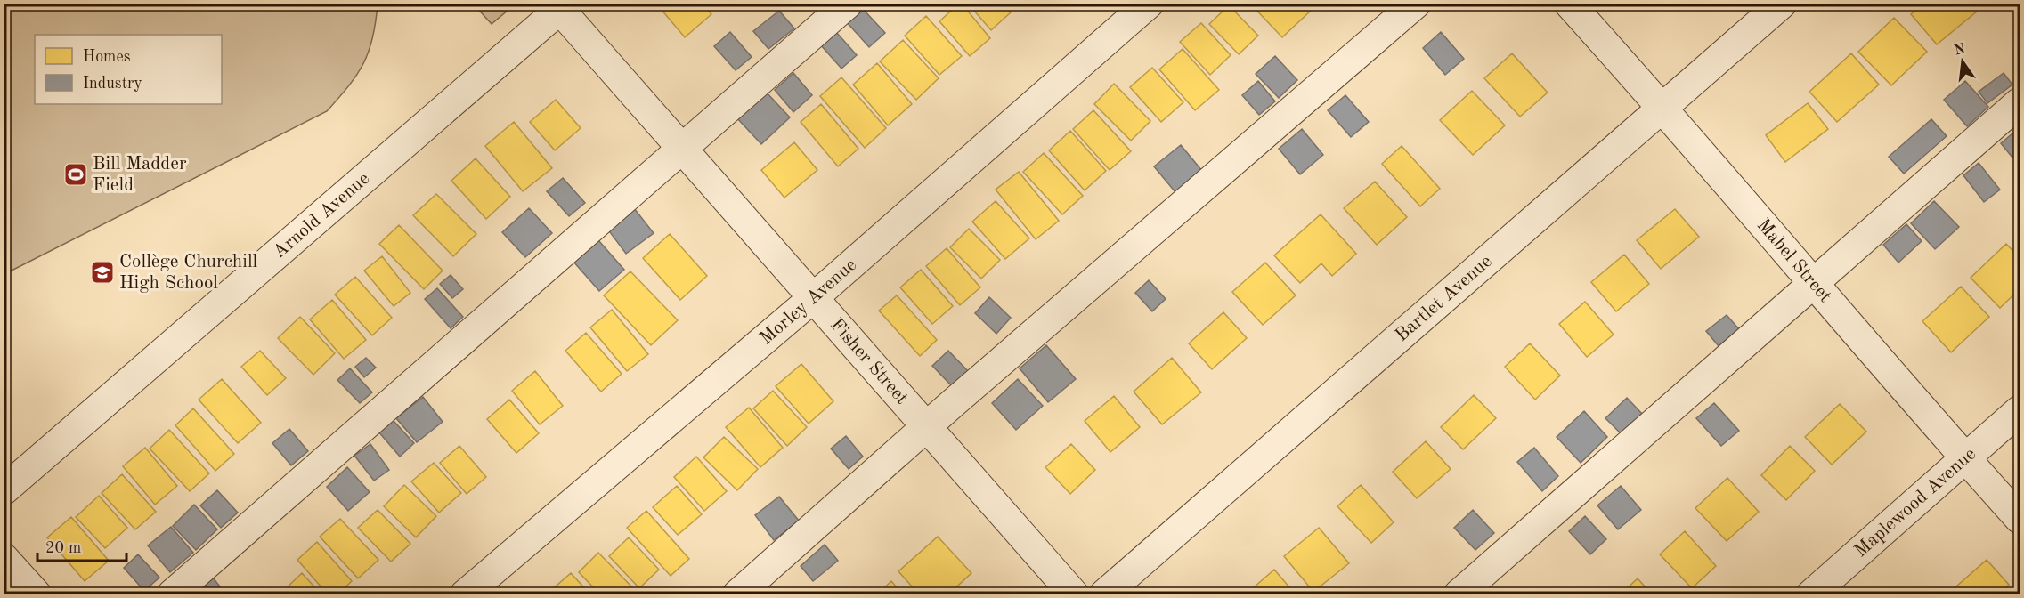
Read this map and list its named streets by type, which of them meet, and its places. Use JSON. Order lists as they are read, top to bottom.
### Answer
{
  "streets": {
    "street": [
      "Arnold Avenue",
      "Mabel Street",
      "Bartlet Avenue",
      "Morley Avenue",
      "Fisher Street",
      "Maplewood Avenue"
    ]
  },
  "crossings": [
    ["Arnold Avenue", "Fisher Street"],
    ["Mabel Street", "Bartlet Avenue"],
    ["Mabel Street", "Maplewood Avenue"],
    ["Morley Avenue", "Fisher Street"]
  ],
  "places": {
    "sports": ["Bill Madder Field"],
    "school or university": ["Collège Churchill High School"]
  },
  "legend": ["Homes", "Industry"],
  "scale_bar": "20 m",
  "north": "top"
}
